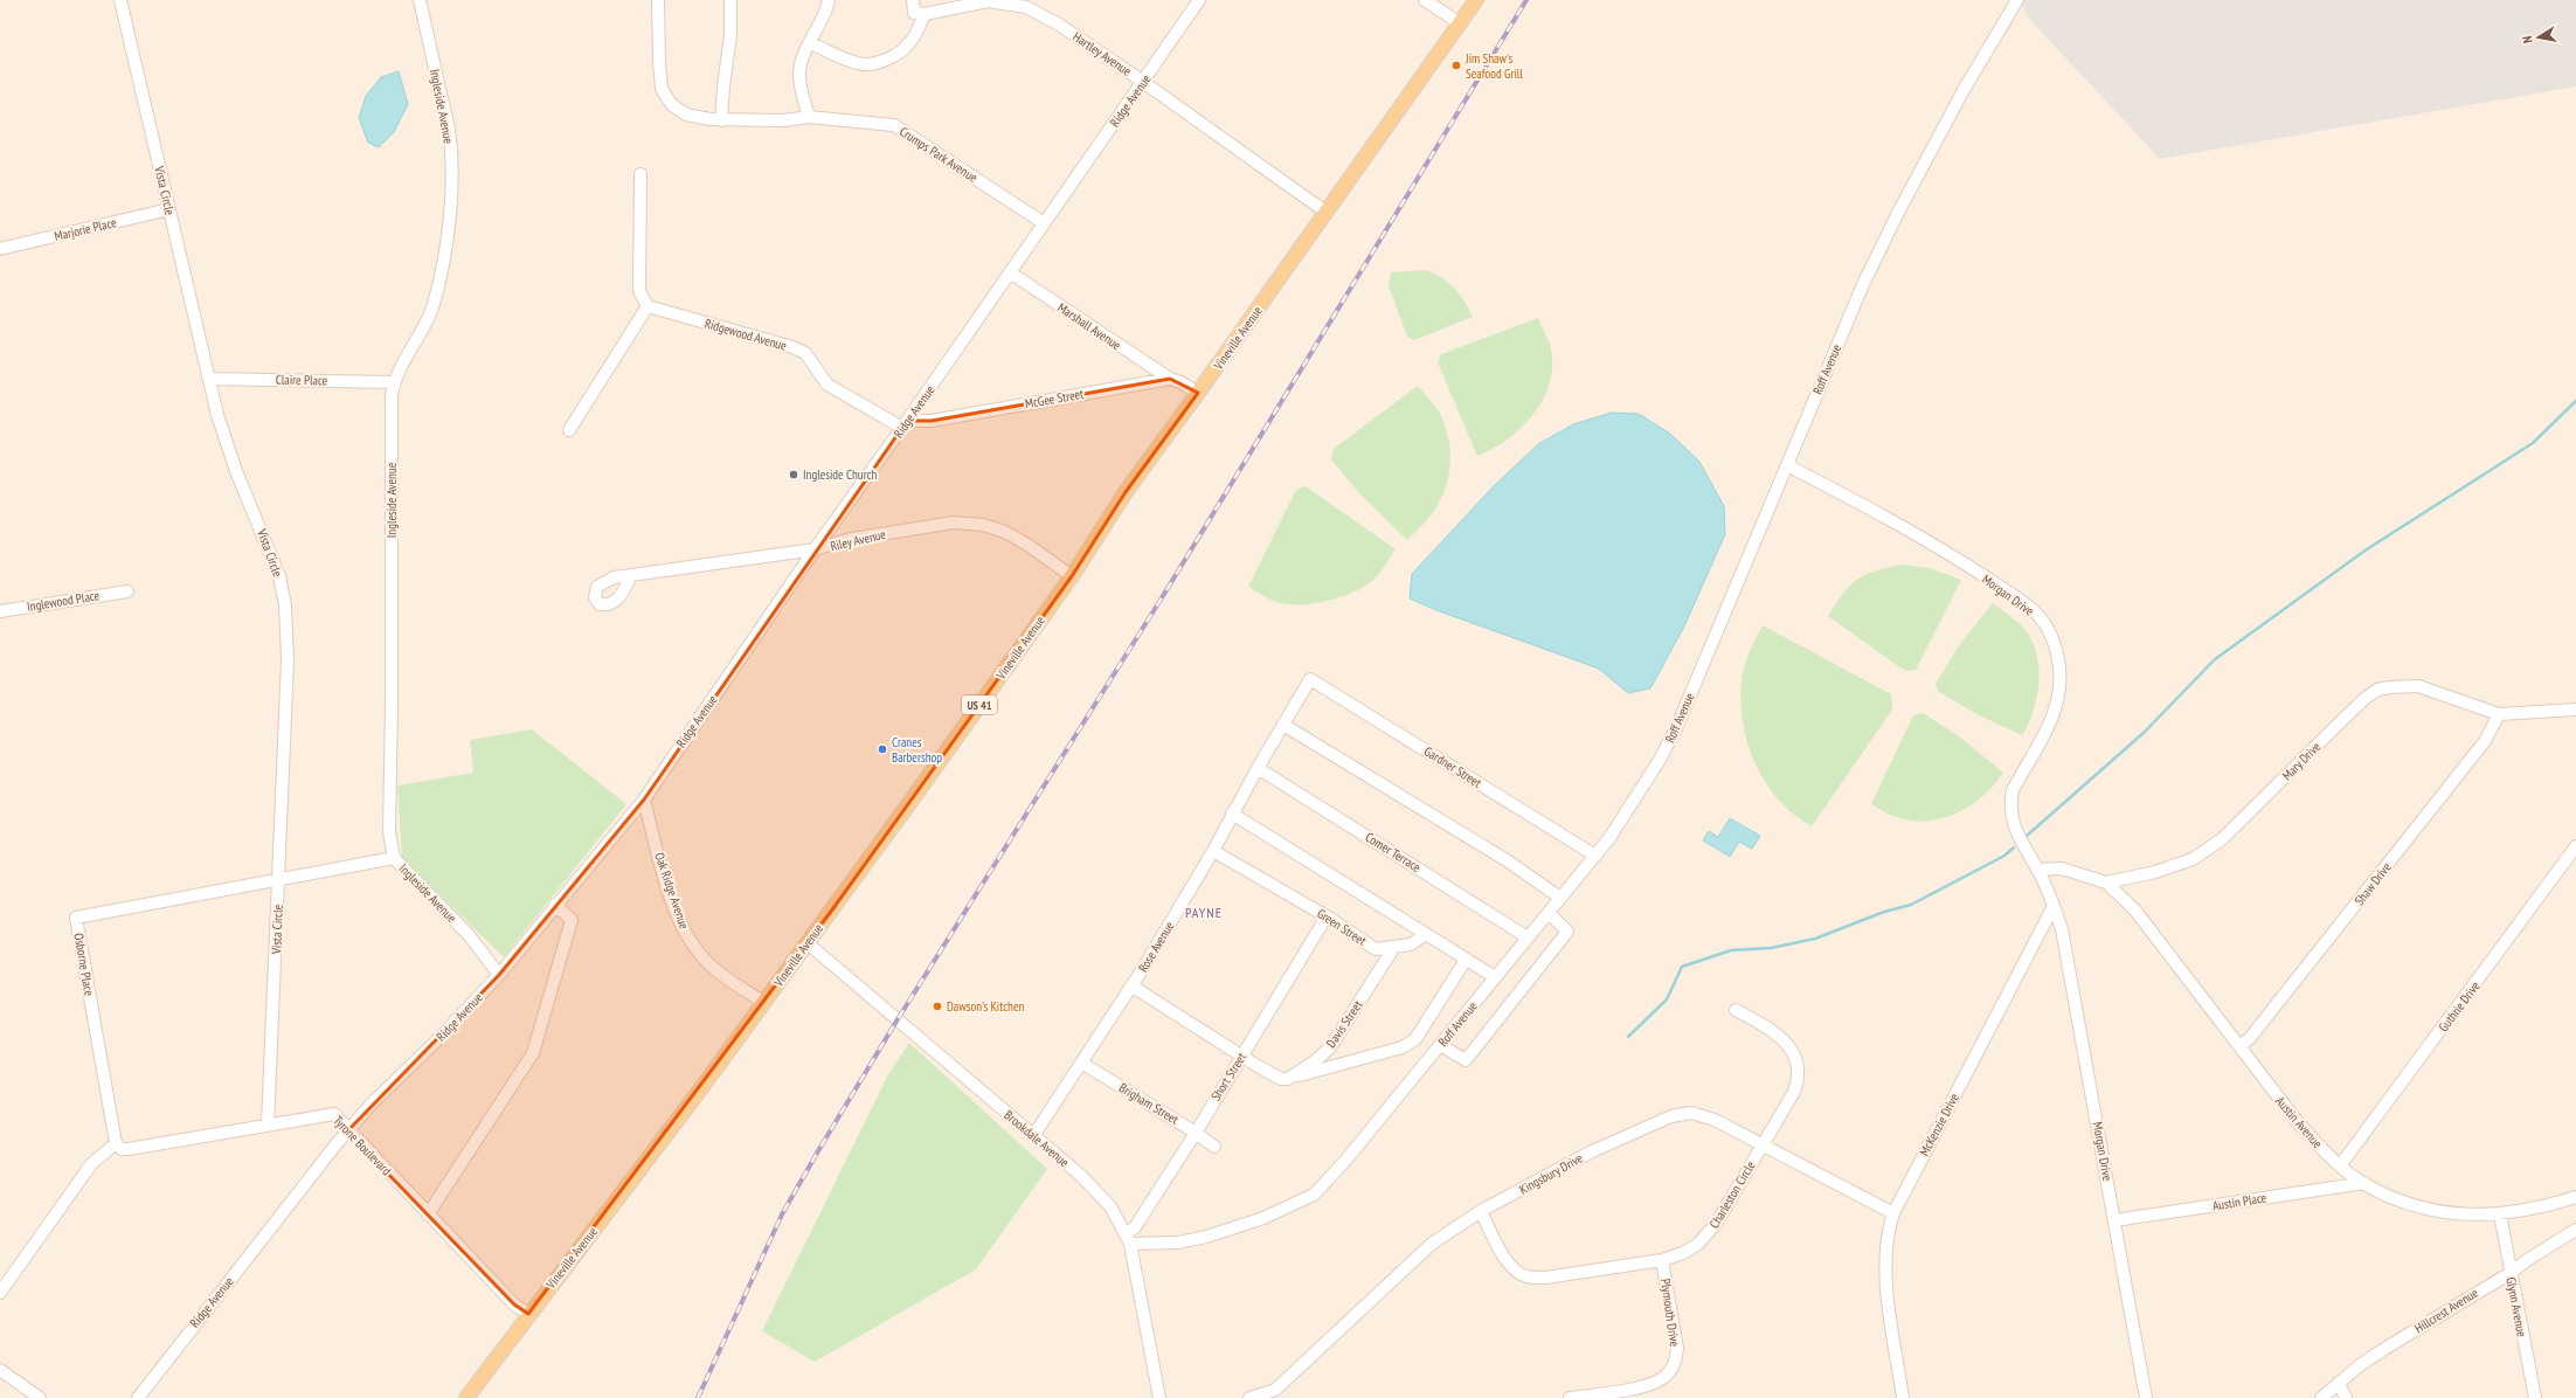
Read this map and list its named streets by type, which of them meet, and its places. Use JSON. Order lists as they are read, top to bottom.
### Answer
{
  "streets": {
    "main road": ["Vineville Avenue", "US 41"],
    "street": [
      "Hartley Avenue",
      "Ridge Avenue",
      "Ingleside Avenue",
      "Crumps Park Avenue",
      "Vista Circle",
      "Marjorie Place",
      "Marshall Avenue",
      "Ridgewood Avenue",
      "Roff Avenue",
      "Claire Place",
      "McGee Street",
      "Riley Avenue",
      "Morgan Drive",
      "Inglewood Place",
      "Mary Drive",
      "Gardner Street",
      "Comer Terrace",
      "Shaw Drive",
      "Oak Ridge Avenue",
      "Green Street",
      "Rose Avenue",
      "Osborne Place",
      "Guthrie Drive",
      "Davis Street",
      "Short Street",
      "Brigham Street",
      "Austin Avenue",
      "McKenzie Drive",
      "Brookdale Avenue",
      "Tyrone Boulevard",
      "Kingsbury Drive",
      "Charleston Circle",
      "Austin Place",
      "Glynn Avenue",
      "Hillcrest Avenue",
      "Plymouth Drive"
    ]
  },
  "crossings": [
    ["Hartley Avenue", "Ridge Avenue"],
    ["Hartley Avenue", "Vineville Avenue"],
    ["Ridge Avenue", "Ingleside Avenue"],
    ["Ridge Avenue", "Crumps Park Avenue"],
    ["Ridge Avenue", "Marshall Avenue"],
    ["Ridge Avenue", "Ridgewood Avenue"],
    ["Ridge Avenue", "McGee Street"],
    ["Ridge Avenue", "Riley Avenue"],
    ["Ridge Avenue", "Oak Ridge Avenue"],
    ["Ridge Avenue", "Tyrone Boulevard"],
    ["Ingleside Avenue", "Claire Place"],
    ["Ingleside Avenue", "Osborne Place"],
    ["Vista Circle", "Marjorie Place"],
    ["Vista Circle", "Claire Place"],
    ["Vista Circle", "Osborne Place"],
    ["Vista Circle", "Tyrone Boulevard"],
    ["Marshall Avenue", "McGee Street"],
    ["Ridgewood Avenue", "McGee Street"],
    ["Vineville Avenue", "Riley Avenue"],
    ["Vineville Avenue", "Oak Ridge Avenue"],
    ["Vineville Avenue", "Brookdale Avenue"],
    ["Vineville Avenue", "Tyrone Boulevard"],
    ["Roff Avenue", "Morgan Drive"],
    ["Roff Avenue", "Gardner Street"],
    ["Roff Avenue", "Comer Terrace"],
    ["Roff Avenue", "Short Street"],
    ["Roff Avenue", "Brookdale Avenue"],
    ["Morgan Drive", "McKenzie Drive"],
    ["Morgan Drive", "Austin Place"],
    ["Mary Drive", "Shaw Drive"],
    ["Mary Drive", "Austin Avenue"],
    ["Gardner Street", "Rose Avenue"],
    ["Comer Terrace", "Rose Avenue"],
    ["Shaw Drive", "Austin Avenue"],
    ["Green Street", "Rose Avenue"],
    ["Green Street", "Davis Street"],
    ["Green Street", "Short Street"],
    ["Rose Avenue", "Brigham Street"],
    ["Rose Avenue", "Brookdale Avenue"],
    ["Osborne Place", "Tyrone Boulevard"],
    ["Guthrie Drive", "Austin Avenue"],
    ["Short Street", "Brigham Street"],
    ["Short Street", "Brookdale Avenue"],
    ["Austin Avenue", "Austin Place"],
    ["Austin Avenue", "Glynn Avenue"],
    ["McKenzie Drive", "Kingsbury Drive"],
    ["Kingsbury Drive", "Charleston Circle"],
    ["Charleston Circle", "Plymouth Drive"],
    ["Glynn Avenue", "Hillcrest Avenue"]
  ],
  "districts": ["PAYNE"],
  "places": [
    "Jim Shaw's Seafood Grill",
    "Ingleside Church",
    "Cranes Barbershop",
    "Dawson's Kitchen"
  ],
  "north": "left"
}
